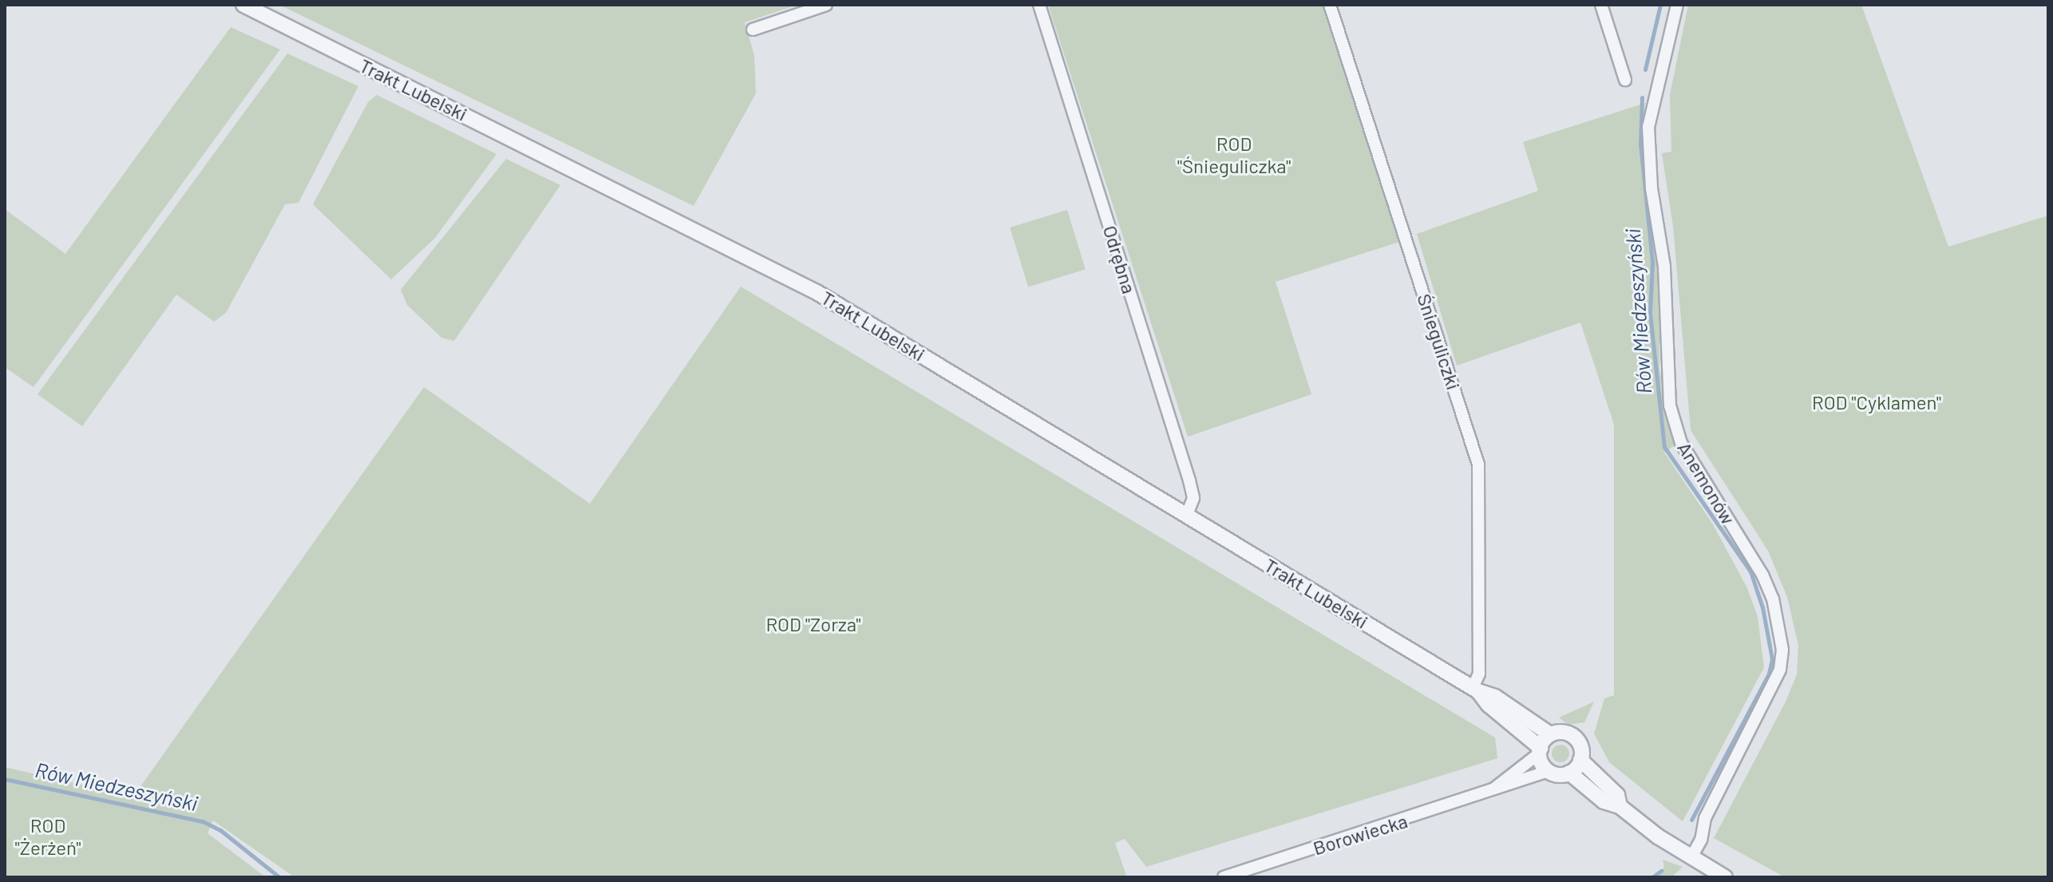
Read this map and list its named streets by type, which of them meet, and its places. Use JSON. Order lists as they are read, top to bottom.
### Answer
{
  "streets": {
    "street": [
      "Trakt Lubelski",
      "Odrębna",
      "Śnieguliczki",
      "Anemonów",
      "Borowiecka"
    ]
  },
  "crossings": [
    ["Trakt Lubelski", "Odrębna"],
    ["Trakt Lubelski", "Śnieguliczki"],
    ["Trakt Lubelski", "Borowiecka"]
  ],
  "water": ["Rów Miedzeszyński"],
  "parks": [
    "ROD \"Śnieguliczka\"",
    "ROD \"Cyklamen\"",
    "ROD \"Zorza\"",
    "ROD \"Żerżeń\""
  ]
}
